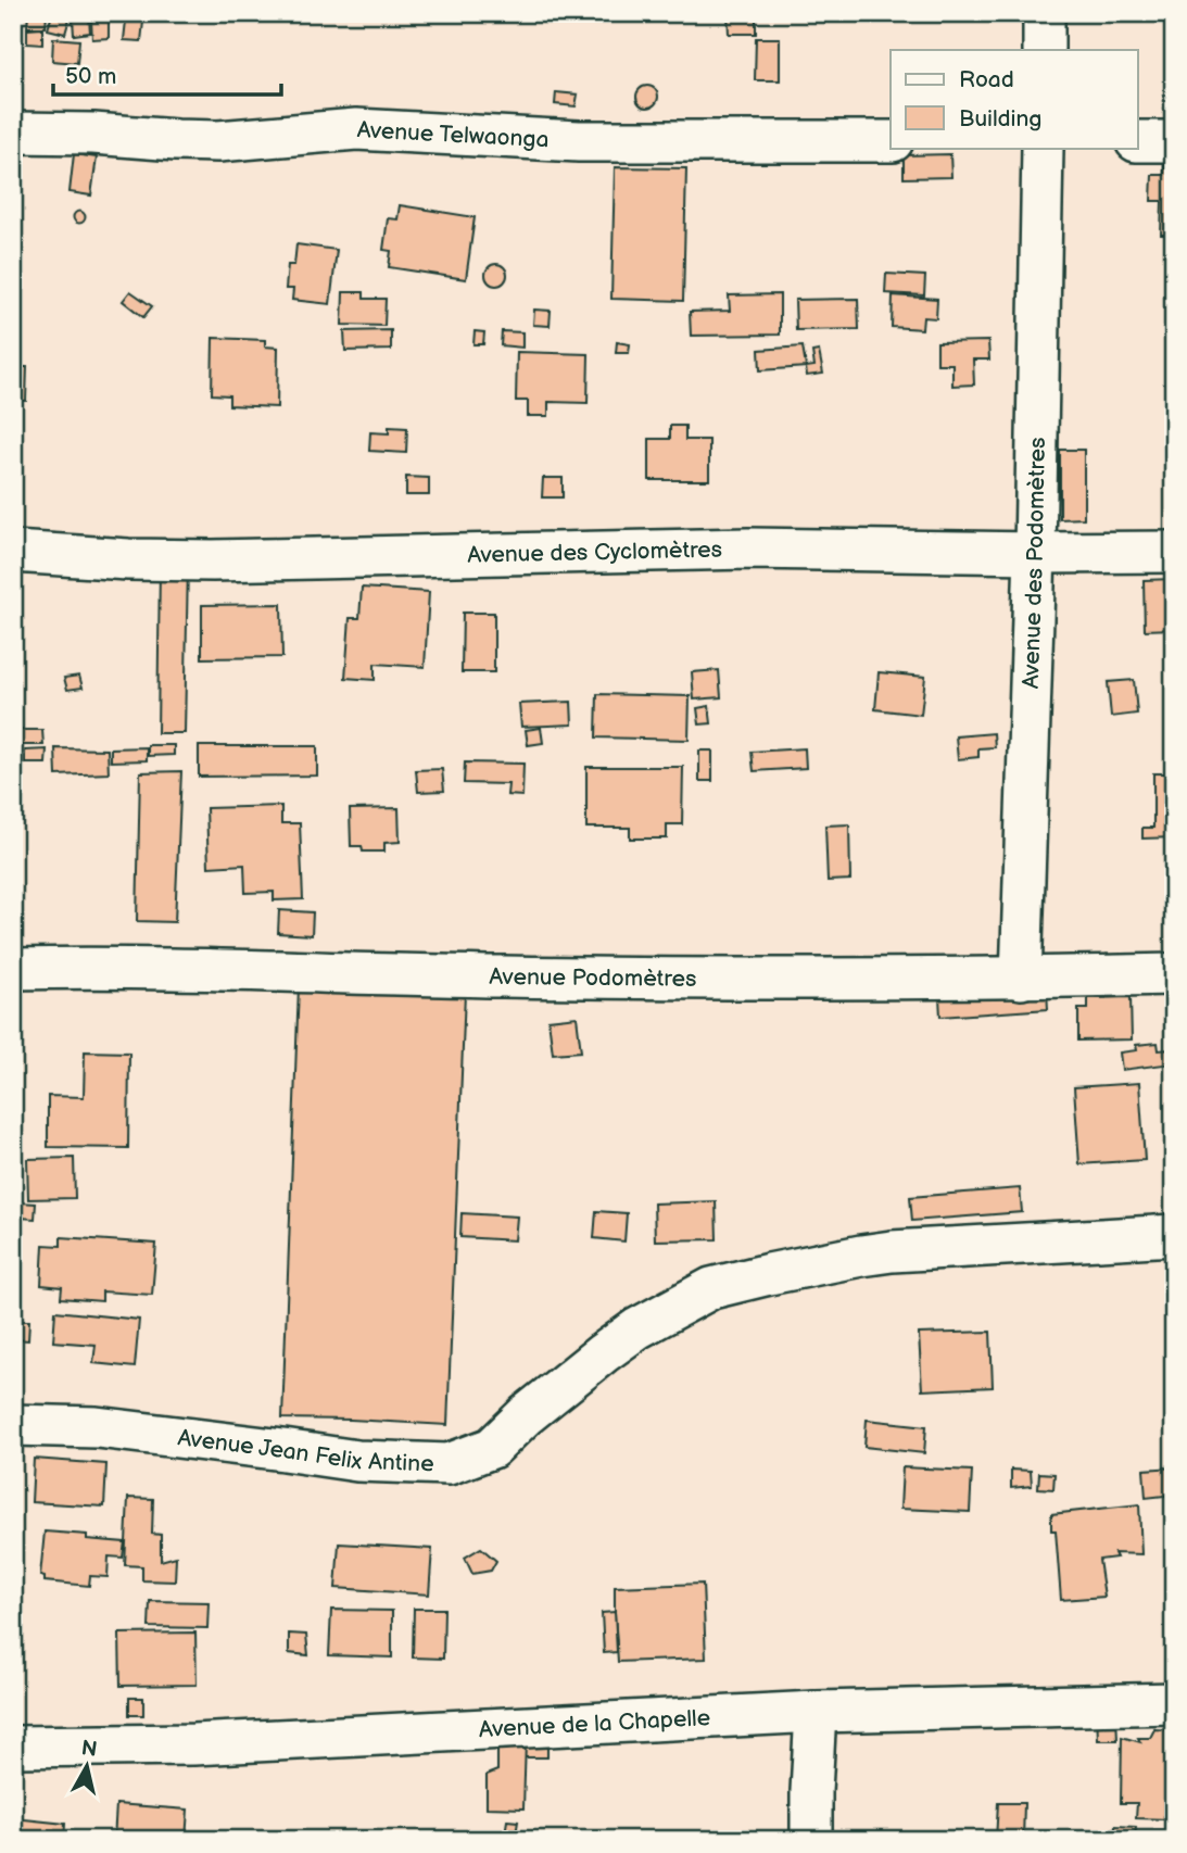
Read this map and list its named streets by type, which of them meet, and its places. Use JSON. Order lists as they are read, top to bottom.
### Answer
{
  "streets": {
    "street": [
      "Avenue Telwaonga",
      "Avenue des Cyclomètres",
      "Avenue des Podomètres",
      "Avenue Podomètres",
      "Avenue Jean Felix Antine",
      "Avenue de la Chapelle"
    ]
  },
  "crossings": [
    ["Avenue des Cyclomètres", "Avenue des Podomètres"],
    ["Avenue des Podomètres", "Avenue Podomètres"]
  ],
  "legend": ["Road", "Building"],
  "scale_bar": "50 m",
  "north": "top"
}
